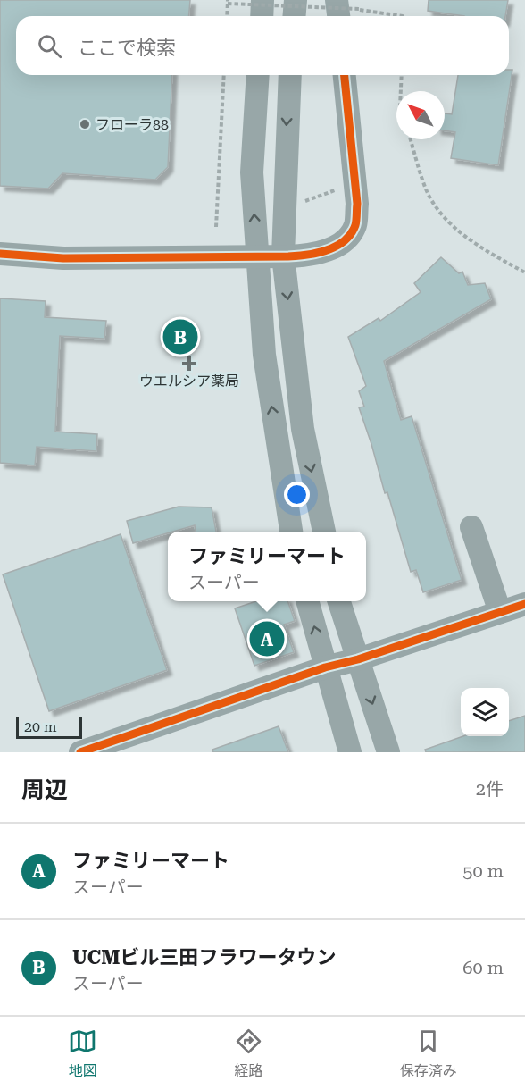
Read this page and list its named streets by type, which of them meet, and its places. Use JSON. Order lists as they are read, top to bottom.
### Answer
{
  "places": {
    "other": ["フローラ88"],
    "health": ["ウエルシア薬局"]
  },
  "scale_bar": "20 m",
  "north": "top left",
  "page": {
    "search": "ここで検索",
    "pins": ["B", "A"],
    "popup": ["ファミリーマート", "スーパー"],
    "scale": "20 m",
    "heading": ["周辺", "2件"],
    "list": [
      {
        "mark": "A",
        "name": "ファミリーマート",
        "note": "スーパー",
        "value": "50 m"
      },
      {
        "mark": "B",
        "name": "UCMビル三田フラワータウン",
        "note": "スーパー",
        "value": "60 m"
      }
    ],
    "nav": ["地図", "経路", "保存済み"]
  }
}
